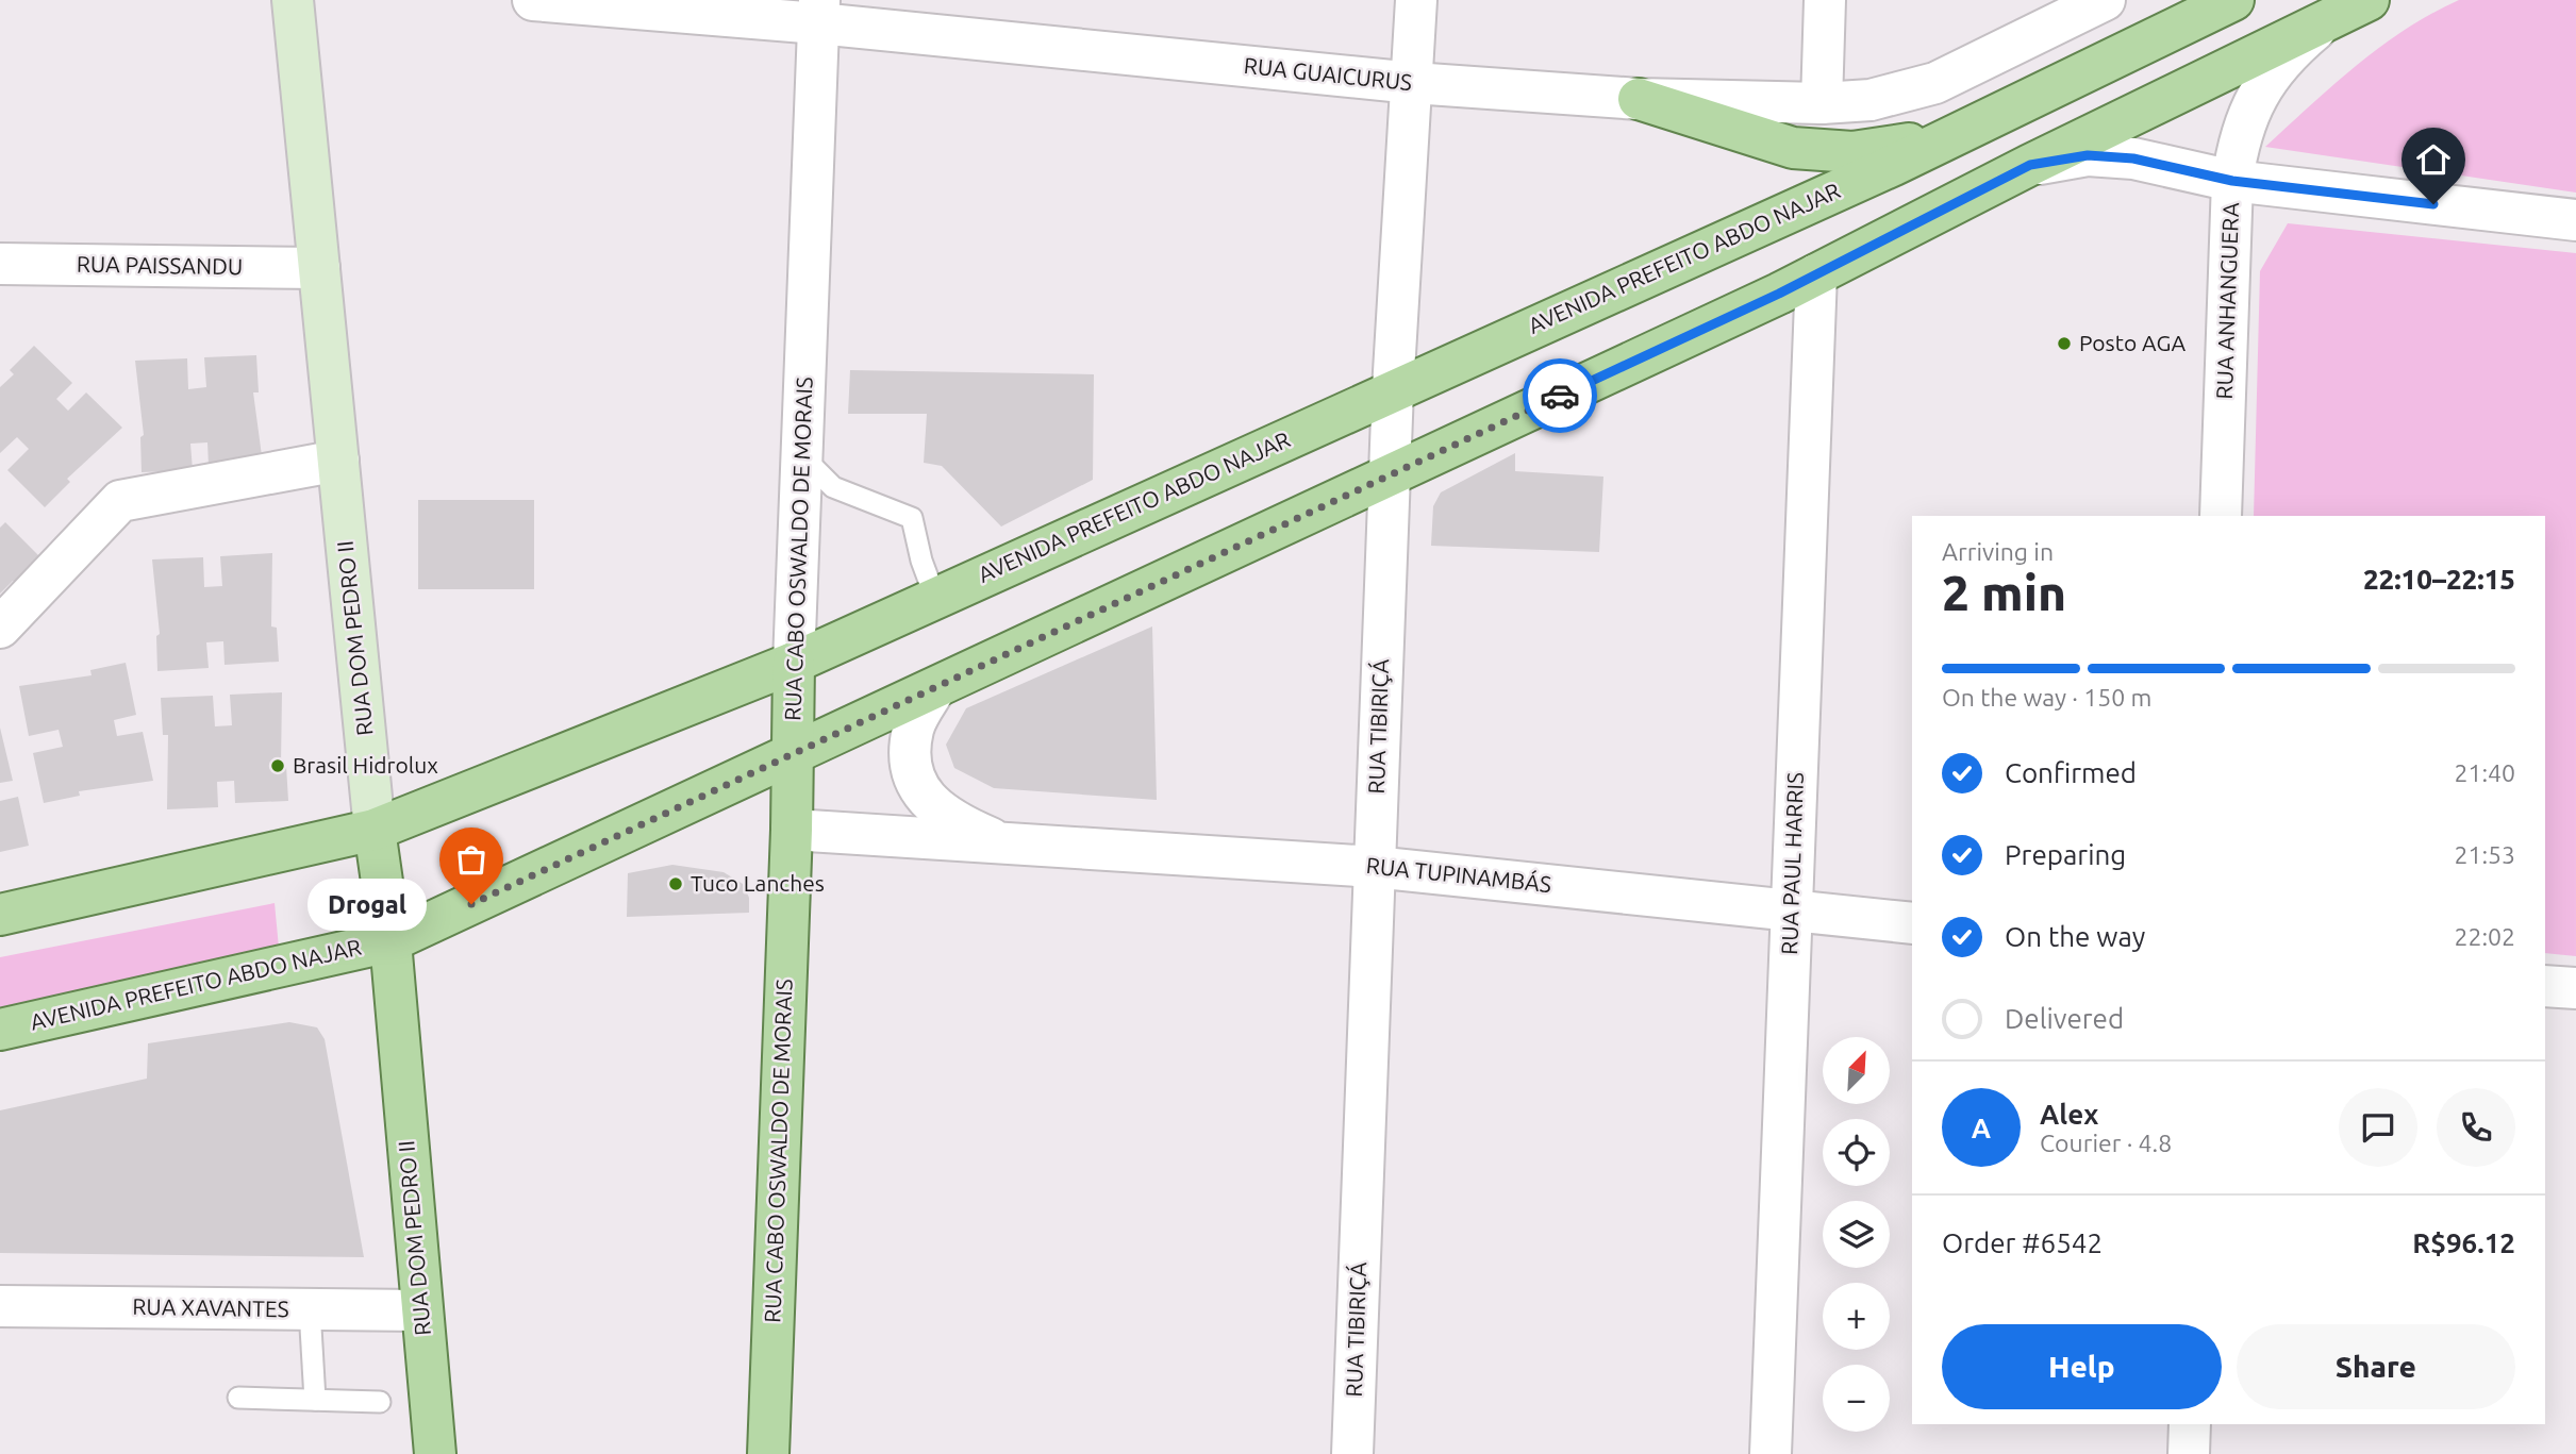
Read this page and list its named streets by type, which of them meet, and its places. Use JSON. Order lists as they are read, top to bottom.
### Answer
{
  "streets": {
    "main road": ["AVENIDA PREFEITO ABDO NAJAR", "RUA CABO OSWALDO DE MORAIS", "RUA DOM PEDRO II"],
    "street": [
      "RUA GUAICURUS",
      "RUA PAISSANDU",
      "RUA ANHANGUERA",
      "RUA TIBIRIÇÁ",
      "RUA PAUL HARRIS",
      "RUA TUPINAMBÁS",
      "RUA XAVANTES"
    ]
  },
  "crossings": [
    ["RUA GUAICURUS", "RUA CABO OSWALDO DE MORAIS"],
    ["RUA GUAICURUS", "RUA TIBIRIÇÁ"],
    ["AVENIDA PREFEITO ABDO NAJAR", "RUA ANHANGUERA"],
    ["AVENIDA PREFEITO ABDO NAJAR", "RUA CABO OSWALDO DE MORAIS"],
    ["AVENIDA PREFEITO ABDO NAJAR", "RUA DOM PEDRO II"],
    ["AVENIDA PREFEITO ABDO NAJAR", "RUA TIBIRIÇÁ"],
    ["AVENIDA PREFEITO ABDO NAJAR", "RUA PAUL HARRIS"],
    ["AVENIDA PREFEITO ABDO NAJAR", "RUA TUPINAMBÁS"],
    ["RUA PAISSANDU", "RUA DOM PEDRO II"],
    ["RUA CABO OSWALDO DE MORAIS", "RUA TUPINAMBÁS"],
    ["RUA DOM PEDRO II", "RUA XAVANTES"],
    ["RUA TIBIRIÇÁ", "RUA TUPINAMBÁS"],
    ["RUA PAUL HARRIS", "RUA TUPINAMBÁS"]
  ],
  "places": [
    "Posto AGA",
    "Brasil Hidrolux",
    "Tuco Lanches",
    "Drogal"
  ],
  "north": "top right",
  "page": {
    "heading": ["2 min", "Arriving in", "22:10–22:15"],
    "panel": [
      "Alex",
      "Courier · 4.8",
      "Order #6542",
      "R$96.12"
    ],
    "bar": "On the way · 150 m",
    "list": [
      ["Confirmed", "21:40"],
      ["Preparing", "21:53"],
      ["On the way", "22:02"],
      "Delivered"
    ],
    "bubble": "Drogal",
    "map_buttons": ["+", "−"],
    "round": "A",
    "buttons": ["Help", "Share"]
  }
}
